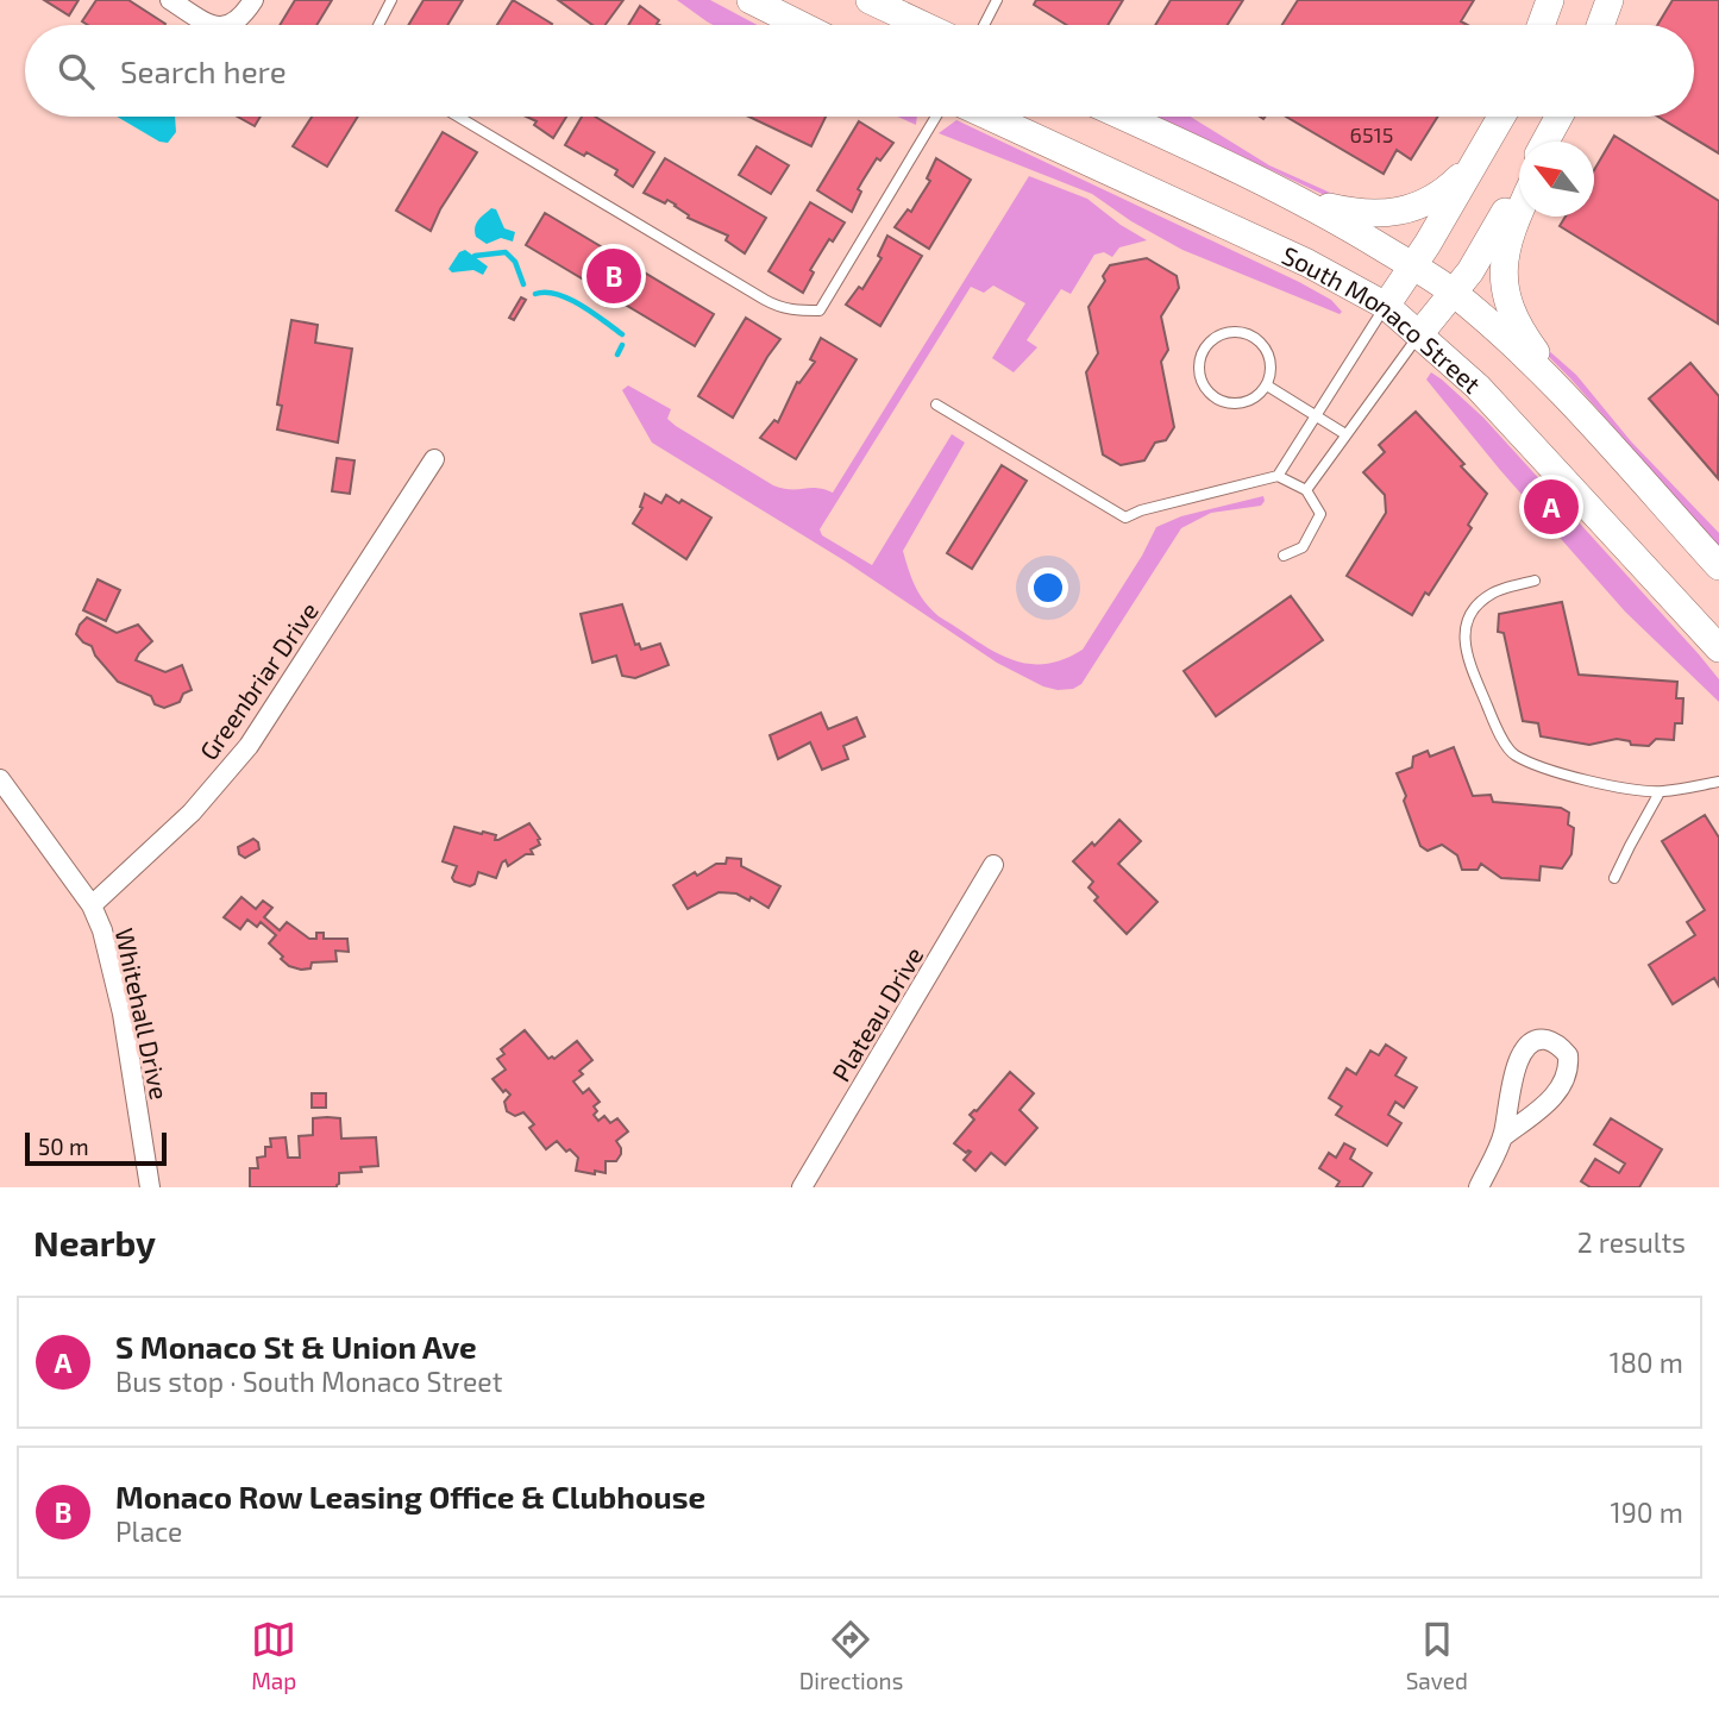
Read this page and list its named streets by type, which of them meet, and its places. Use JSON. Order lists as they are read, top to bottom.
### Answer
{
  "streets": {
    "main road": ["South Monaco Street"],
    "street": ["Greenbriar Drive", "Whitehall Drive", "Plateau Drive"]
  },
  "crossings": [
    ["Greenbriar Drive", "Whitehall Drive"]
  ],
  "house_numbers": ["6515"],
  "scale_bar": "50 m",
  "north": "top left",
  "page": {
    "search": "Search here",
    "pins": ["B", "A"],
    "scale": "50 m",
    "heading": ["Nearby", "2 results"],
    "list": [
      {
        "mark": "A",
        "name": "S Monaco St & Union Ave",
        "note": "Bus stop · South Monaco Street",
        "value": "180 m"
      },
      {
        "mark": "B",
        "name": "Monaco Row Leasing Office & Clubhouse",
        "note": "Place",
        "value": "190 m"
      }
    ],
    "nav": ["Map", "Directions", "Saved"]
  }
}
